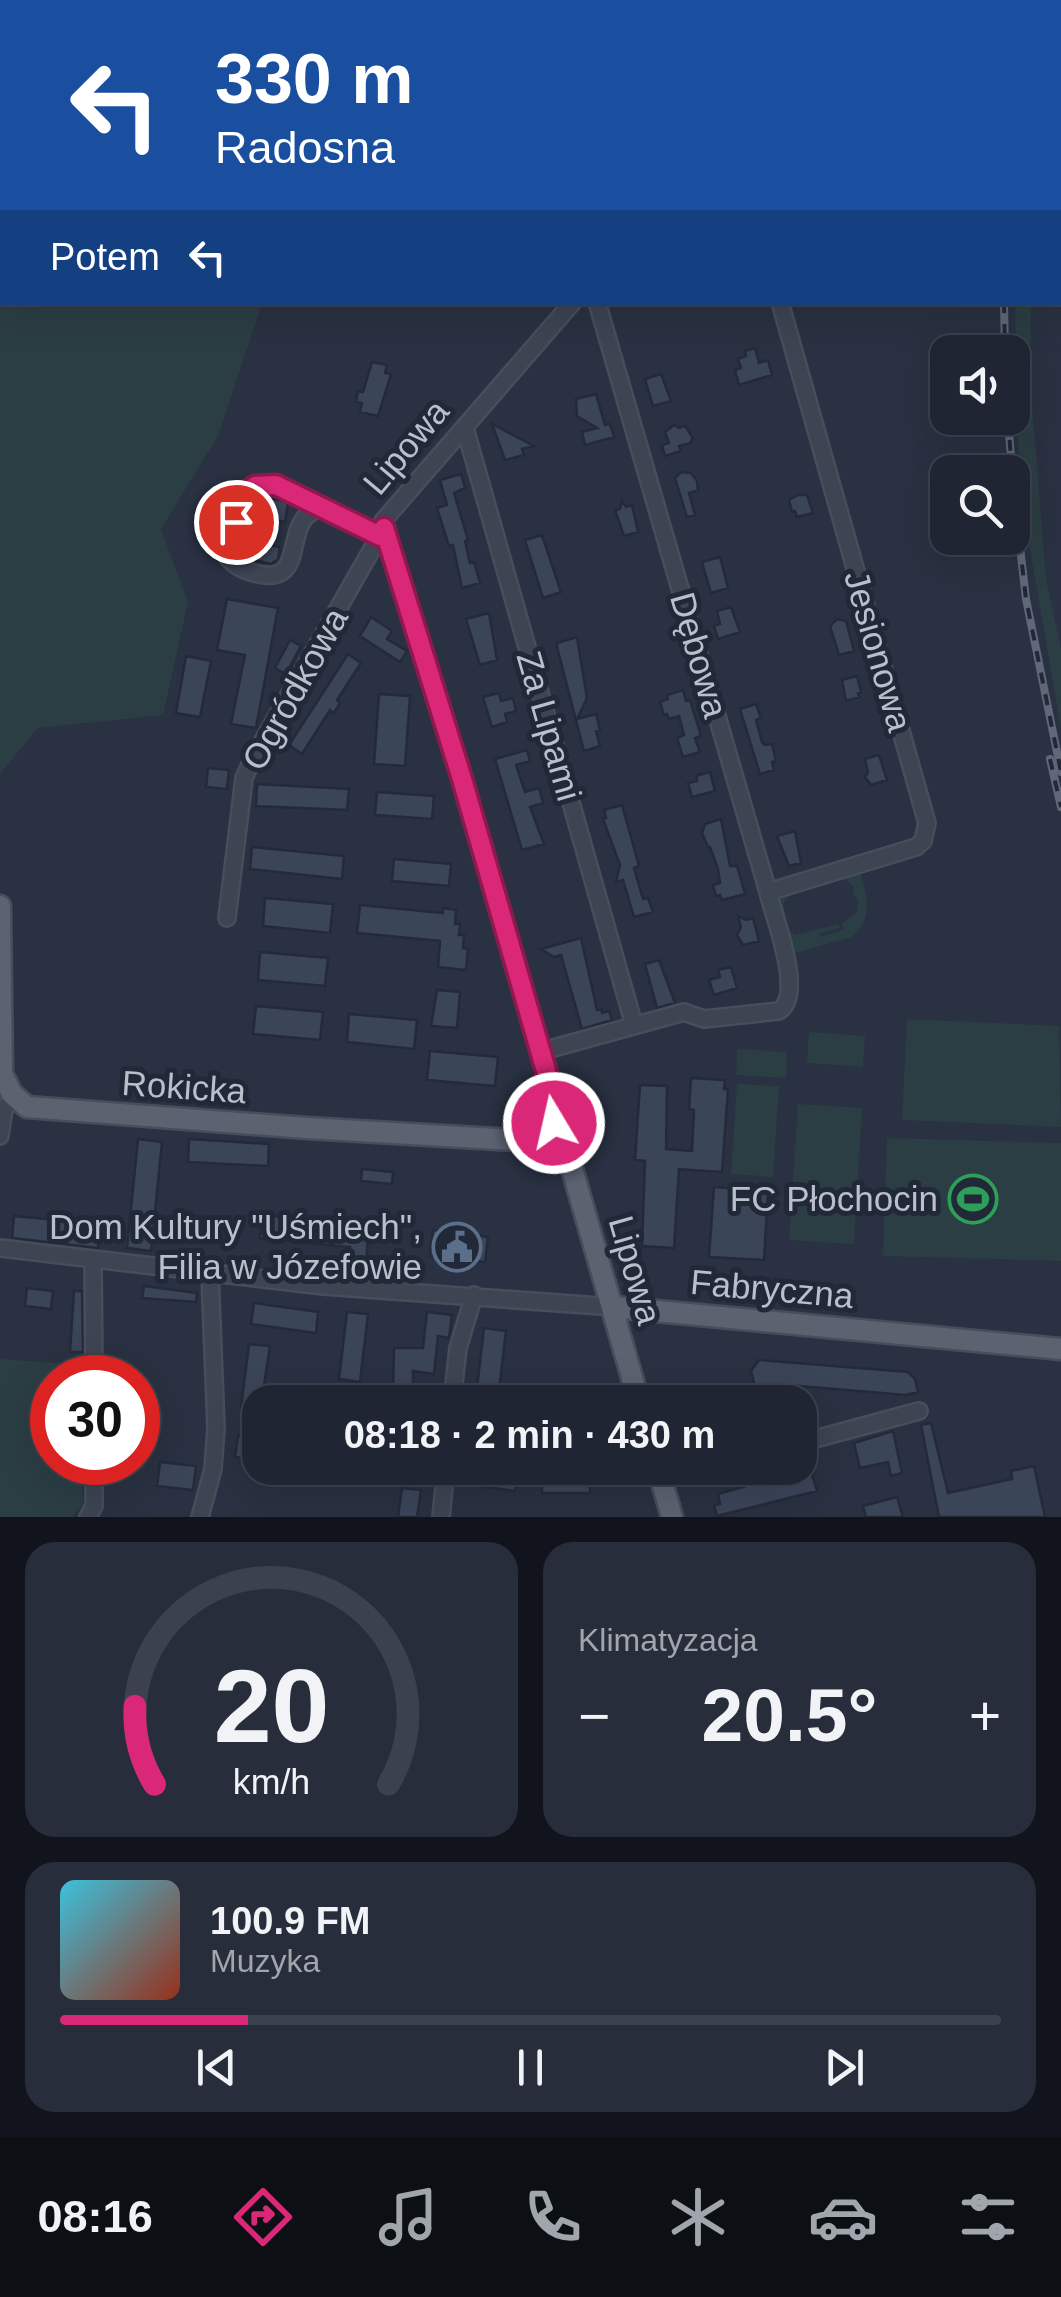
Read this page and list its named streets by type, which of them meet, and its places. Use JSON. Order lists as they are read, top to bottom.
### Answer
{
  "streets": {
    "main road": ["Lipowa", "Rokicka", "Fabryczna"],
    "street": [
      "Jesionowa",
      "Dębowa",
      "Ogródkowa",
      "Za Lipami"
    ]
  },
  "crossings": [
    ["Lipowa", "Ogródkowa"],
    ["Lipowa", "Za Lipami"],
    ["Lipowa", "Rokicka"],
    ["Lipowa", "Fabryczna"],
    ["Jesionowa", "Dębowa"],
    ["Dębowa", "Za Lipami"]
  ],
  "places": {
    "sports": ["FC Płochocin"],
    "public building": ["Dom Kultury \"Uśmiech\", Filia w Józefowie"]
  },
  "page": {
    "turn": ["330 m", "Radosna"],
    "then": "Potem",
    "limit": "30",
    "trip": "08:18 · 2 min · 430 m",
    "tile": "Klimatyzacja",
    "heat": ["−", "20.5°", "+"],
    "song": ["100.9 FM", "Muzyka"],
    "tabs": "08:16",
    "gauge": ["20", "km/h"]
  }
}
